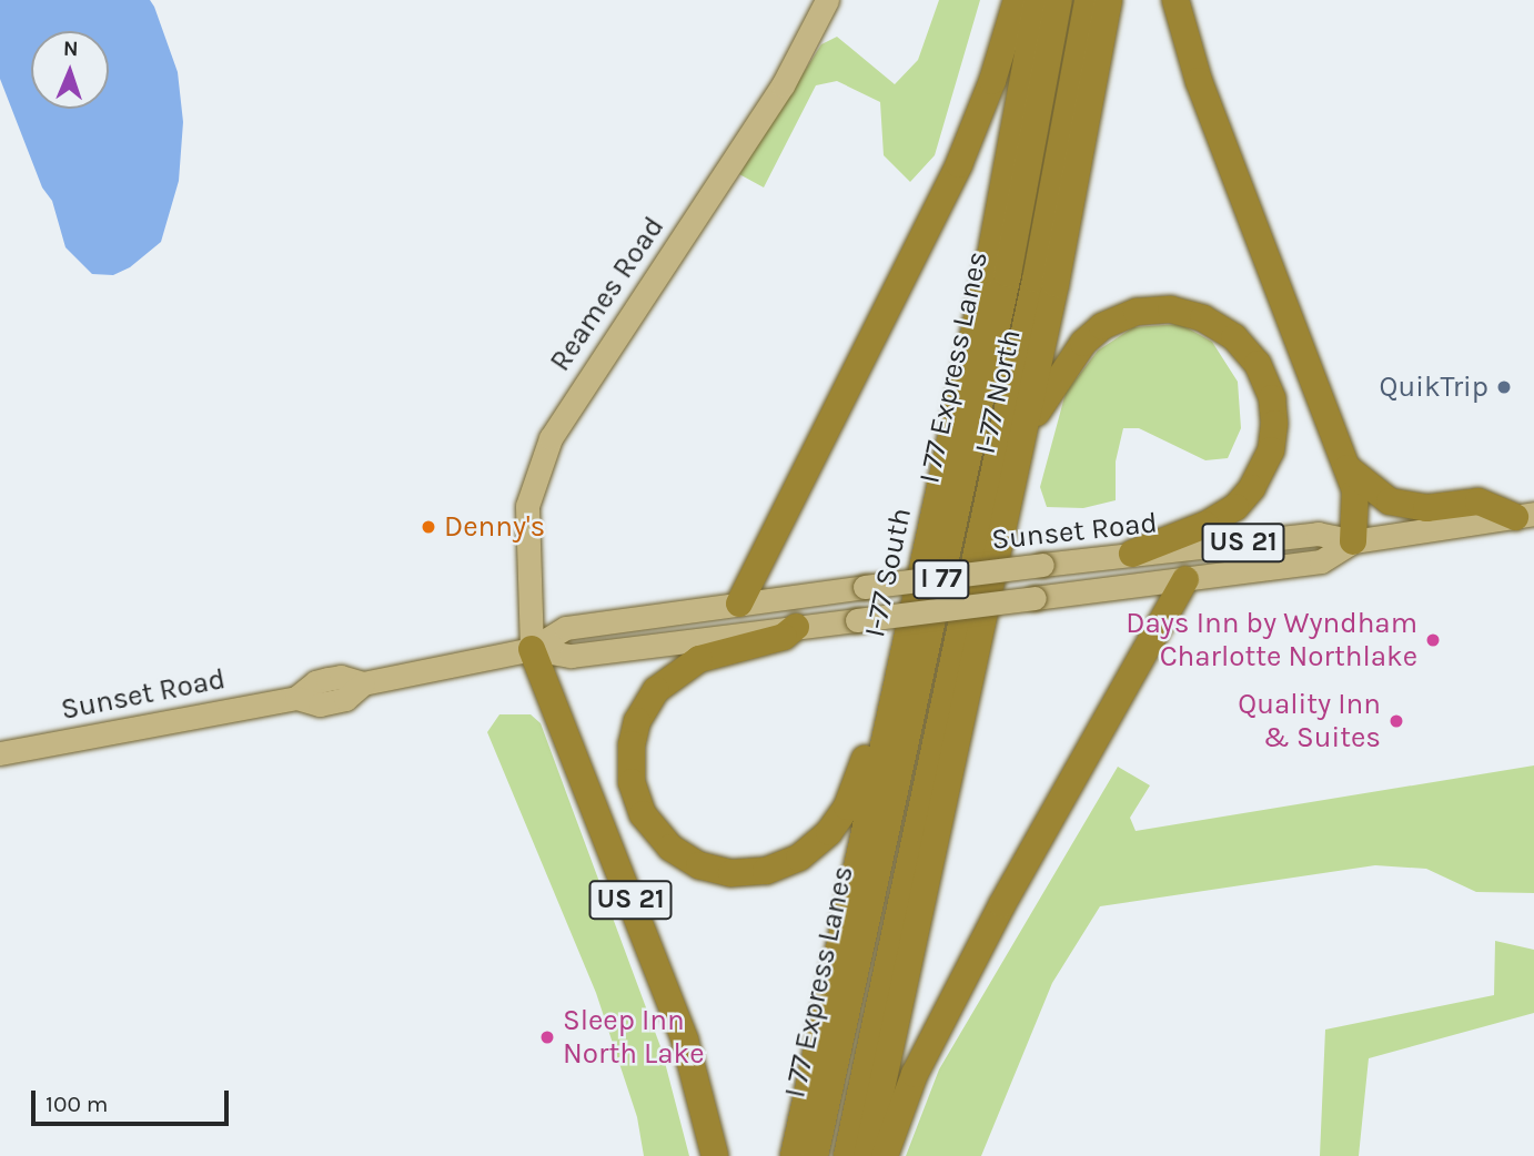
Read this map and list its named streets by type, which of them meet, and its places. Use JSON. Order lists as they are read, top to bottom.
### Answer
{
  "streets": {
    "highway": [
      "I 77 Express Lanes",
      "I-77 North",
      "US 21",
      "I-77 South",
      "I 77"
    ],
    "main road": ["Reames Road", "Sunset Road"]
  },
  "crossings": [
    ["Reames Road", "Sunset Road"],
    ["Reames Road", "US 21"],
    ["Sunset Road", "US 21"]
  ],
  "places": [
    "QuikTrip",
    "Denny's",
    "Days Inn by Wyndham Charlotte Northlake",
    "Quality Inn & Suites",
    "Sleep Inn North Lake"
  ],
  "scale_bar": "100 m",
  "north": "top"
}
